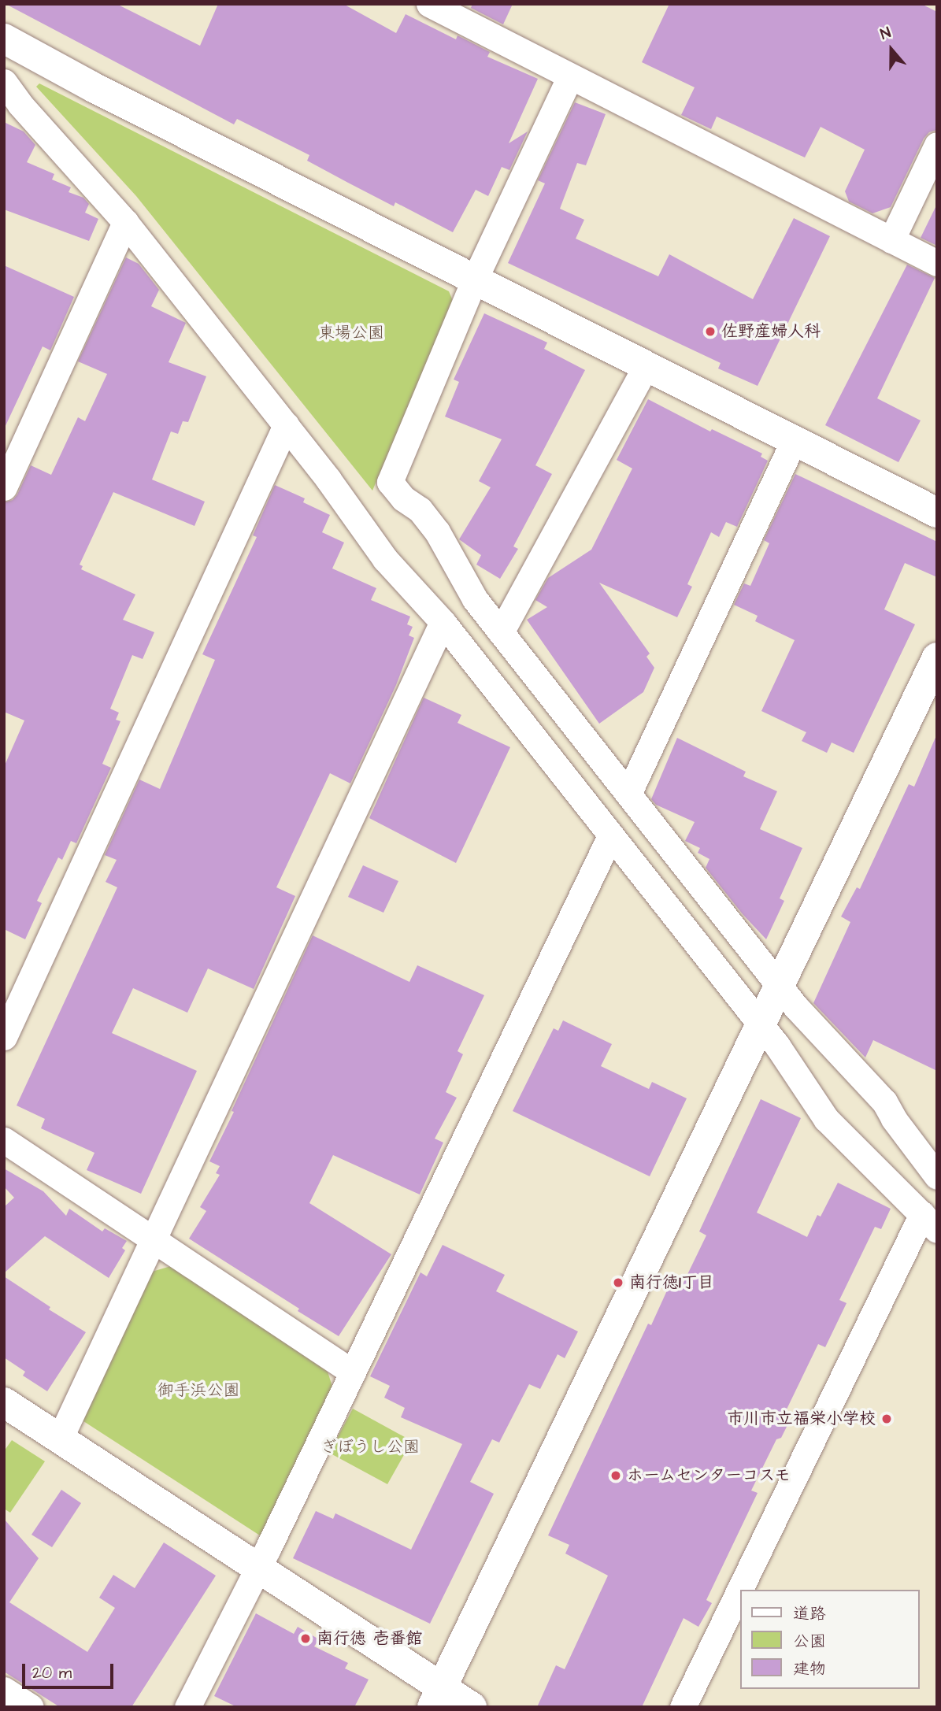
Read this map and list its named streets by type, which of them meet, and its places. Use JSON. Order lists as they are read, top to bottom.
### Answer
{
  "parks": ["東場公園", "御手浜公園", "ぎぼうし公園"],
  "places": [
    "佐野産婦人科",
    "南行徳1丁目",
    "市川市立福栄小学校",
    "ホームセンターコスモ",
    "南行徳 壱番館"
  ],
  "legend": ["道路", "公園", "建物"],
  "scale_bar": "20 m",
  "north": "top"
}
